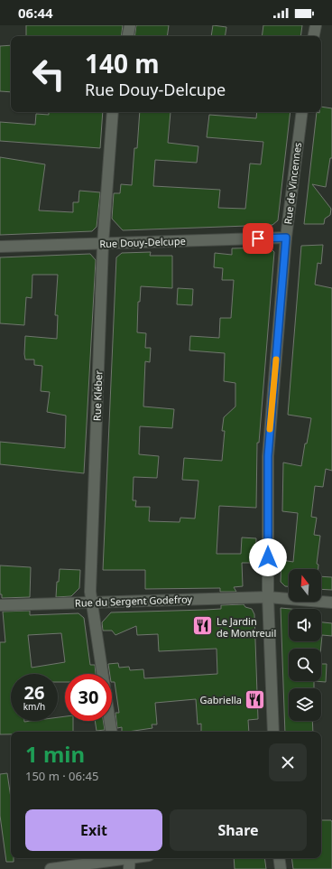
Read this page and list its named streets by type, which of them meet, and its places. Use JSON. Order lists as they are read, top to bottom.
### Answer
{
  "streets": {
    "street": [
      "Rue de Vincennes",
      "Rue Douy-Delcupe",
      "Rue Kléber",
      "Rue du Sergent Godefroy"
    ]
  },
  "crossings": [
    ["Rue de Vincennes", "Rue Douy-Delcupe"],
    ["Rue de Vincennes", "Rue du Sergent Godefroy"],
    ["Rue Douy-Delcupe", "Rue Kléber"],
    ["Rue Kléber", "Rue du Sergent Godefroy"]
  ],
  "places": {
    "restaurant": ["Le Jardin de Montreuil", "Gabriella"]
  },
  "north": "top",
  "page": {
    "status": "06:44",
    "turn": ["140 m", "Rue Douy-Delcupe"],
    "speed": "26 km/h",
    "limit": "30",
    "heading": ["1 min", "150 m · 06:45"],
    "buttons": ["Exit", "Share"]
  }
}
